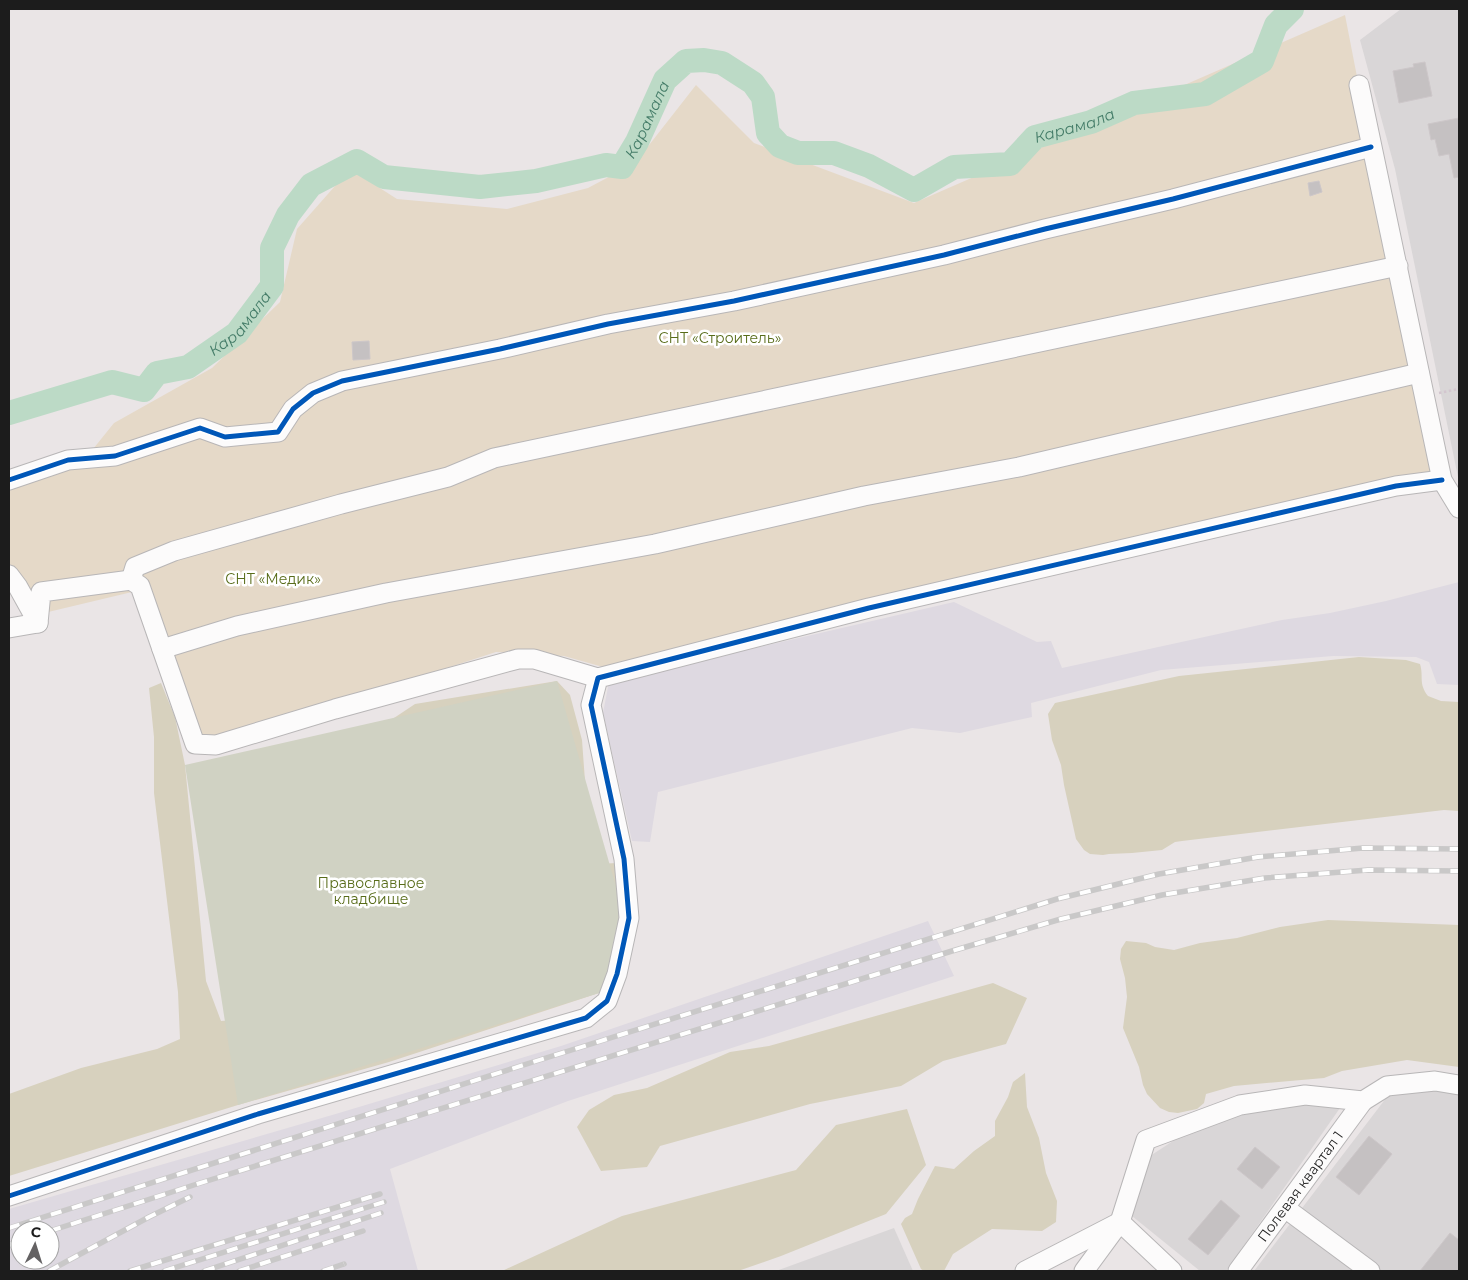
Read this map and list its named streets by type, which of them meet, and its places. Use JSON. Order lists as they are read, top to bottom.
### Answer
{
  "streets": {
    "street": ["Полевая квартал 1"]
  },
  "water": ["Карамала"],
  "parks": ["СНТ «Строитель»", "СНТ «Медик»", "Православное кладбище"],
  "north": "top"
}
